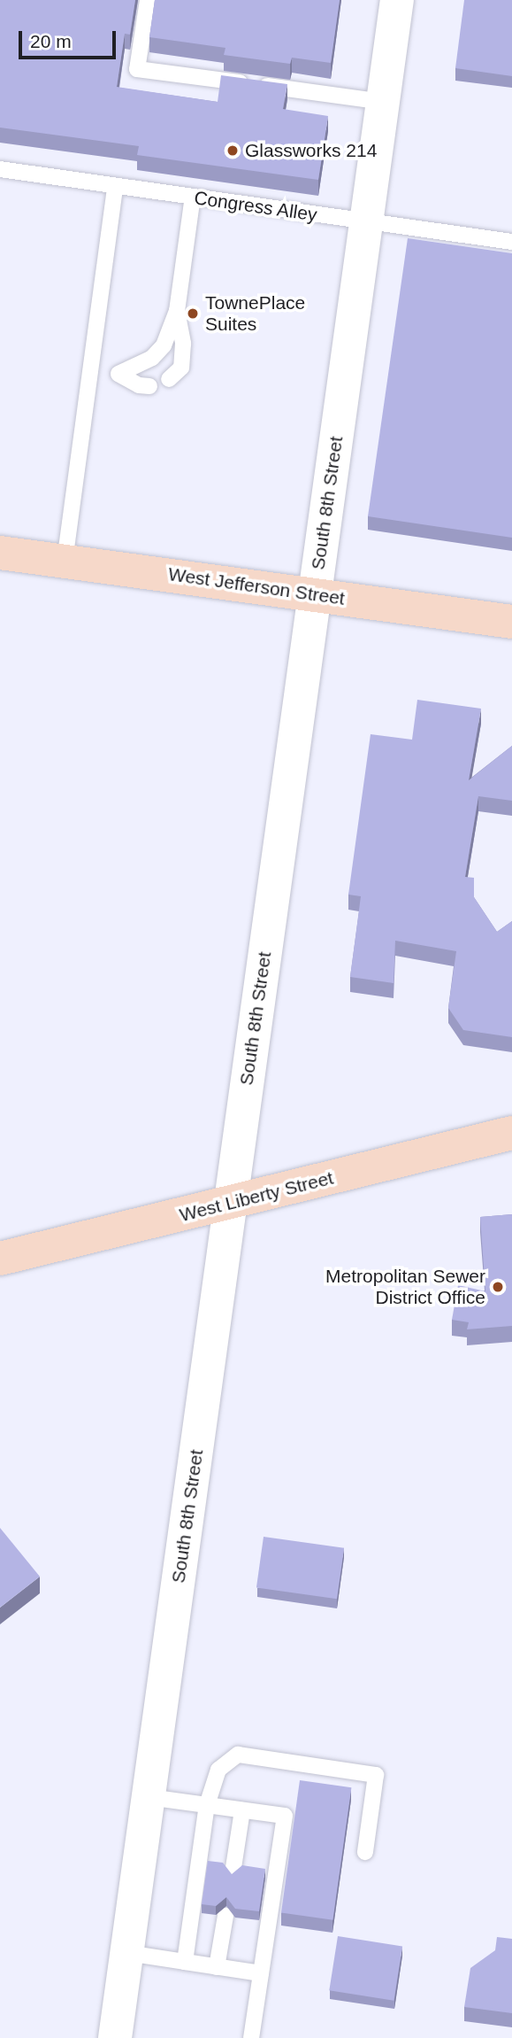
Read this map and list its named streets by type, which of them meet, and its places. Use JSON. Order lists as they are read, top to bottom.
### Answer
{
  "streets": {
    "main road": ["West Jefferson Street", "West Liberty Street"],
    "street": ["South 8th Street"],
    "lane": ["Congress Alley"]
  },
  "crossings": [
    ["Congress Alley", "South 8th Street"],
    ["South 8th Street", "West Jefferson Street"],
    ["South 8th Street", "West Liberty Street"]
  ],
  "places": ["Glassworks 214", "TownePlace Suites", "Metropolitan Sewer District Office"],
  "scale_bar": "20 m"
}
